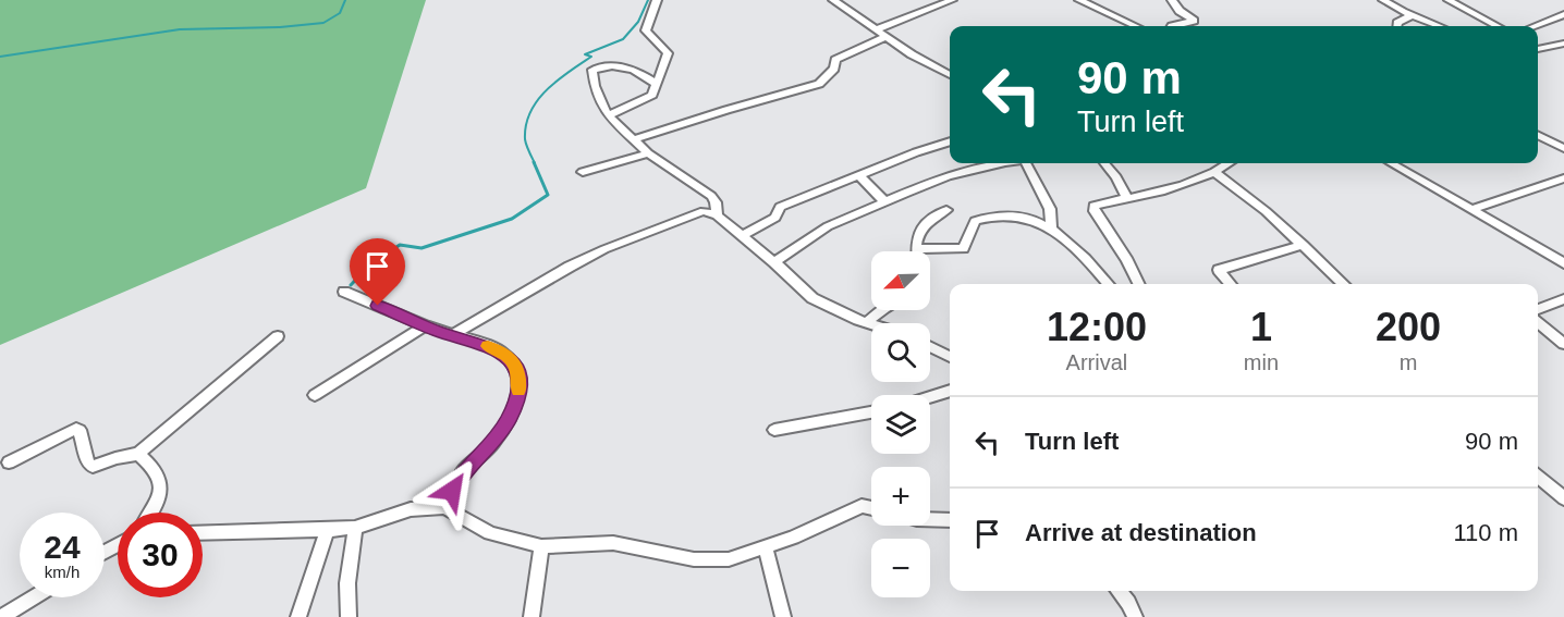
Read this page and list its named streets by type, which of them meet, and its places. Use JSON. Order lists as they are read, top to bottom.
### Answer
{
  "north": "bottom left",
  "page": {
    "turn": ["90 m", "Turn left"],
    "map_buttons": ["+", "−"],
    "eta": [
      "12:00",
      "Arrival",
      "1",
      "min",
      "200",
      "m"
    ],
    "list": [
      {
        "name": "Turn left",
        "value": "90 m"
      },
      {
        "name": "Arrive at destination",
        "value": "110 m"
      }
    ],
    "speed": "24 km/h",
    "limit": "30"
  }
}
